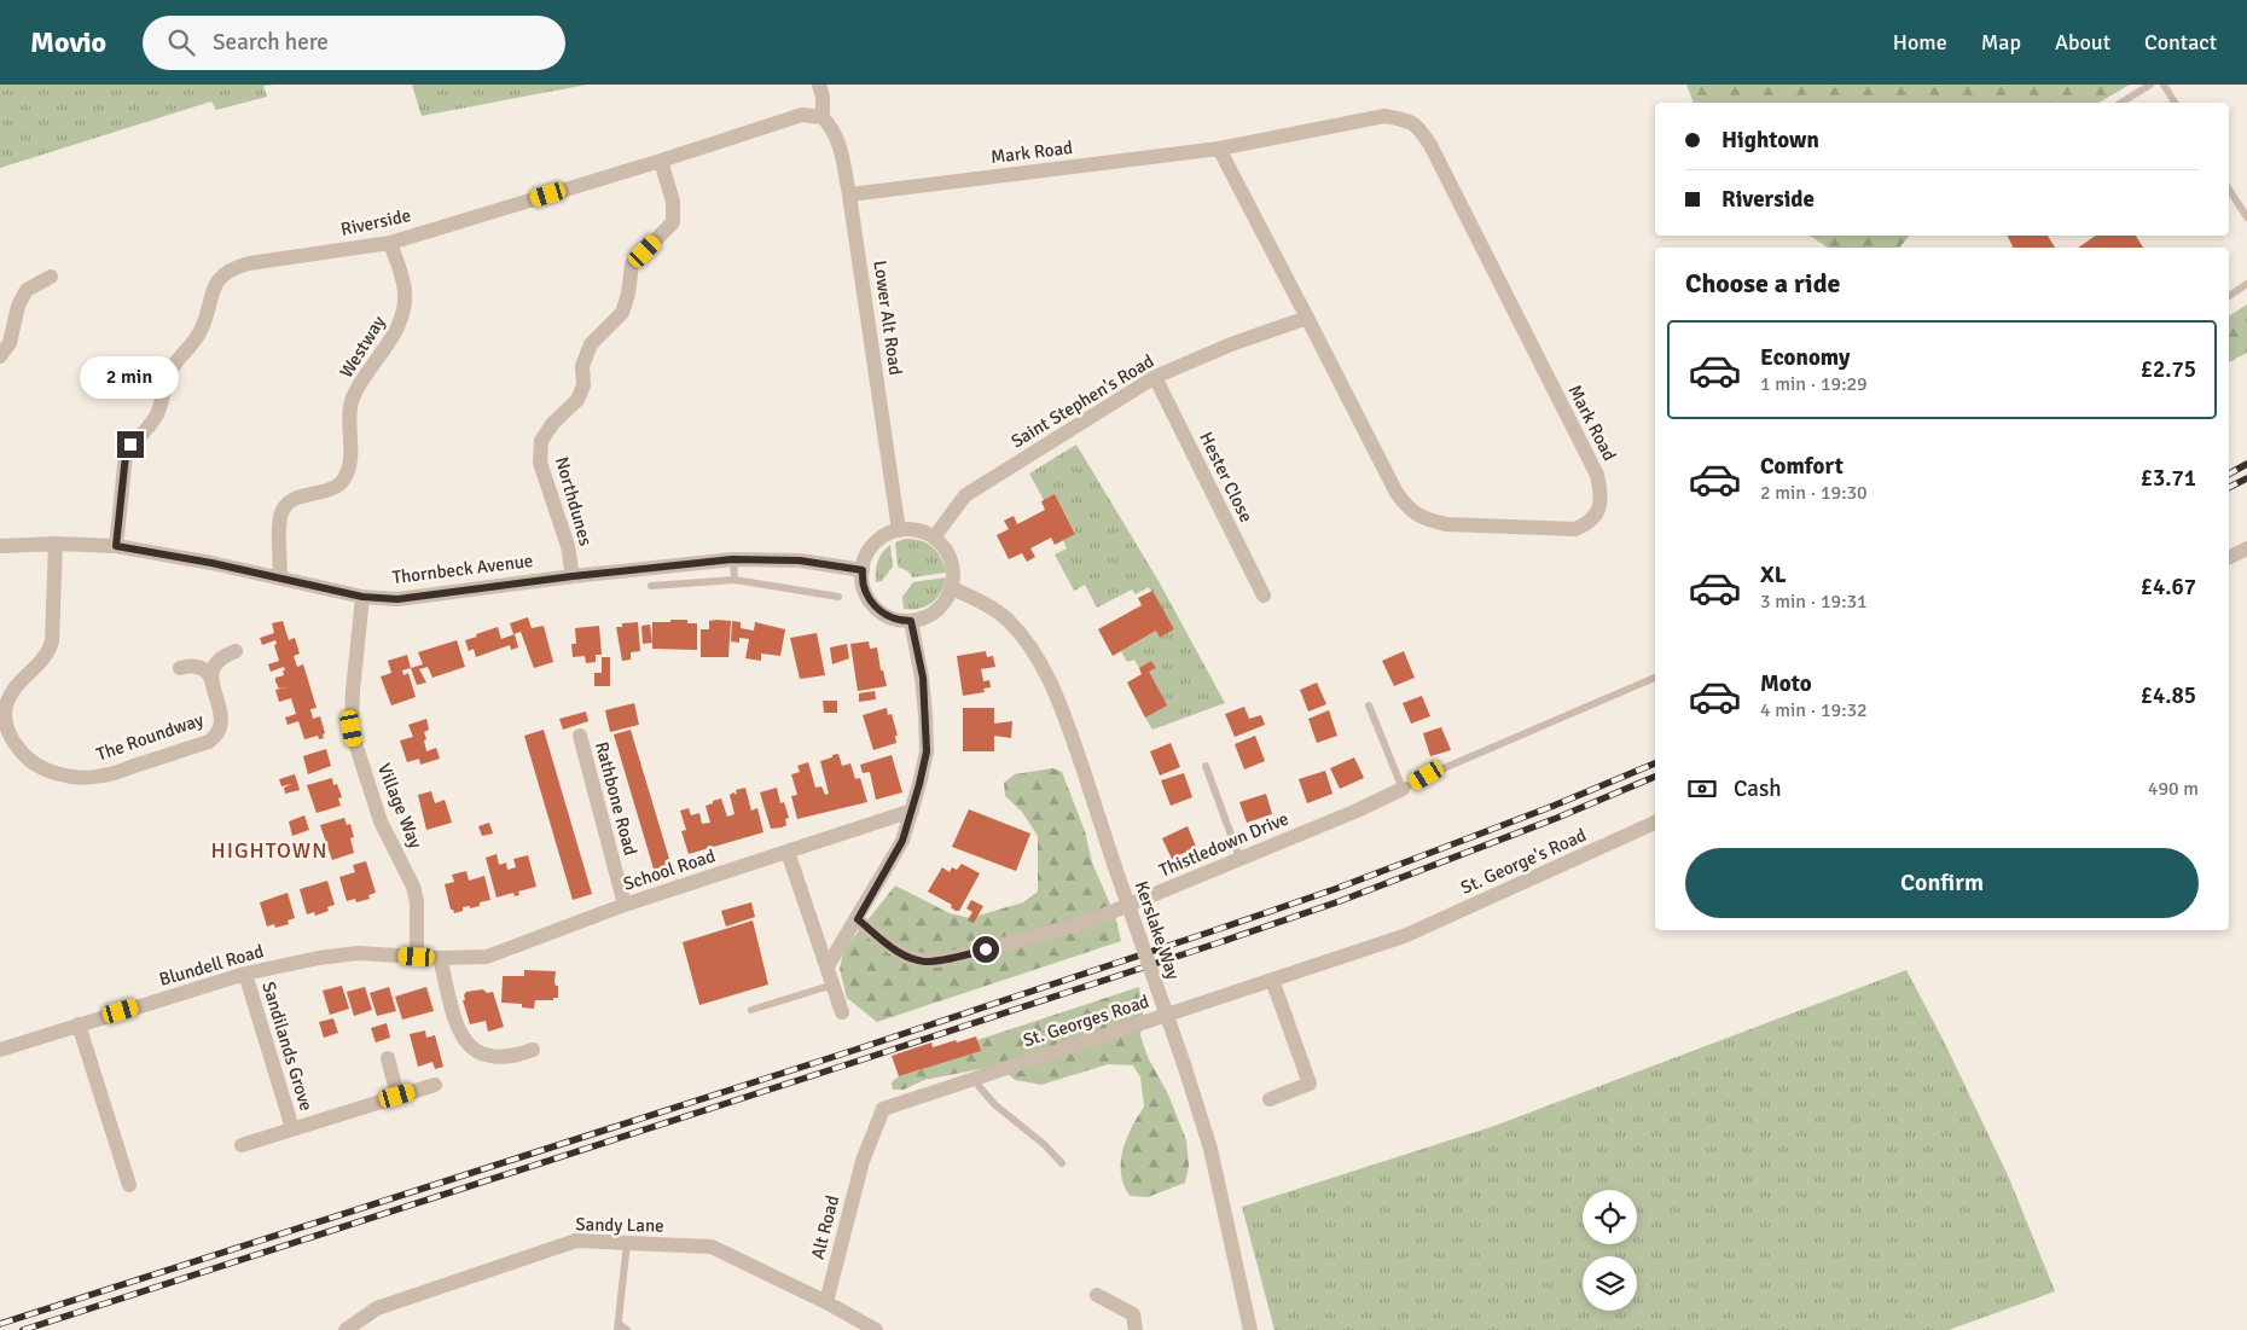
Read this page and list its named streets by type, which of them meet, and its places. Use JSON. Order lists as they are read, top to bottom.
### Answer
{
  "streets": {
    "street": [
      "Mark Road",
      "Riverside",
      "Lower Alt Road",
      "Westway",
      "Saint Stephen's Road",
      "Hester Close",
      "Northdunes",
      "Thornbeck Avenue",
      "The Roundway",
      "Rathbone Road",
      "Village Way",
      "Thistledown Drive",
      "St. George's Road",
      "School Road",
      "Kerslake Way",
      "Blundell Road",
      "St. Georges Road",
      "Sandilands Grove",
      "Sandy Lane",
      "Alt Road"
    ]
  },
  "crossings": [
    ["Mark Road", "Lower Alt Road"],
    ["Mark Road", "Saint Stephen's Road"],
    ["Riverside", "Lower Alt Road"],
    ["Riverside", "Westway"],
    ["Riverside", "Northdunes"],
    ["Riverside", "Thornbeck Avenue"],
    ["Lower Alt Road", "Saint Stephen's Road"],
    ["Lower Alt Road", "Thornbeck Avenue"],
    ["Lower Alt Road", "Kerslake Way"],
    ["Westway", "Thornbeck Avenue"],
    ["Saint Stephen's Road", "Hester Close"],
    ["Saint Stephen's Road", "Thornbeck Avenue"],
    ["Saint Stephen's Road", "Kerslake Way"],
    ["Northdunes", "Thornbeck Avenue"],
    ["Thornbeck Avenue", "The Roundway"],
    ["Thornbeck Avenue", "Village Way"],
    ["Thornbeck Avenue", "Kerslake Way"],
    ["Rathbone Road", "School Road"],
    ["Village Way", "Blundell Road"],
    ["St. George's Road", "St. Georges Road"],
    ["School Road", "Blundell Road"],
    ["Blundell Road", "Sandilands Grove"],
    ["St. Georges Road", "Alt Road"],
    ["Sandy Lane", "Alt Road"]
  ],
  "districts": ["HIGHTOWN"],
  "page": {
    "header": "Movio",
    "search": "Search here",
    "nav": [
      "Home",
      "Map",
      "About",
      "Contact"
    ],
    "banner": ["Hightown", "Riverside"],
    "heading": "Choose a ride",
    "list": [
      {
        "name": "Economy",
        "note": "1 min · 19:29",
        "value": "£2.75"
      },
      {
        "name": "Comfort",
        "note": "2 min · 19:30",
        "value": "£3.71"
      },
      {
        "name": "XL",
        "note": "3 min · 19:31",
        "value": "£4.67"
      },
      {
        "name": "Moto",
        "note": "4 min · 19:32",
        "value": "£4.85"
      }
    ],
    "bubble": "2 min",
    "pay": ["Cash", "490 m"],
    "buttons": "Confirm"
  }
}
